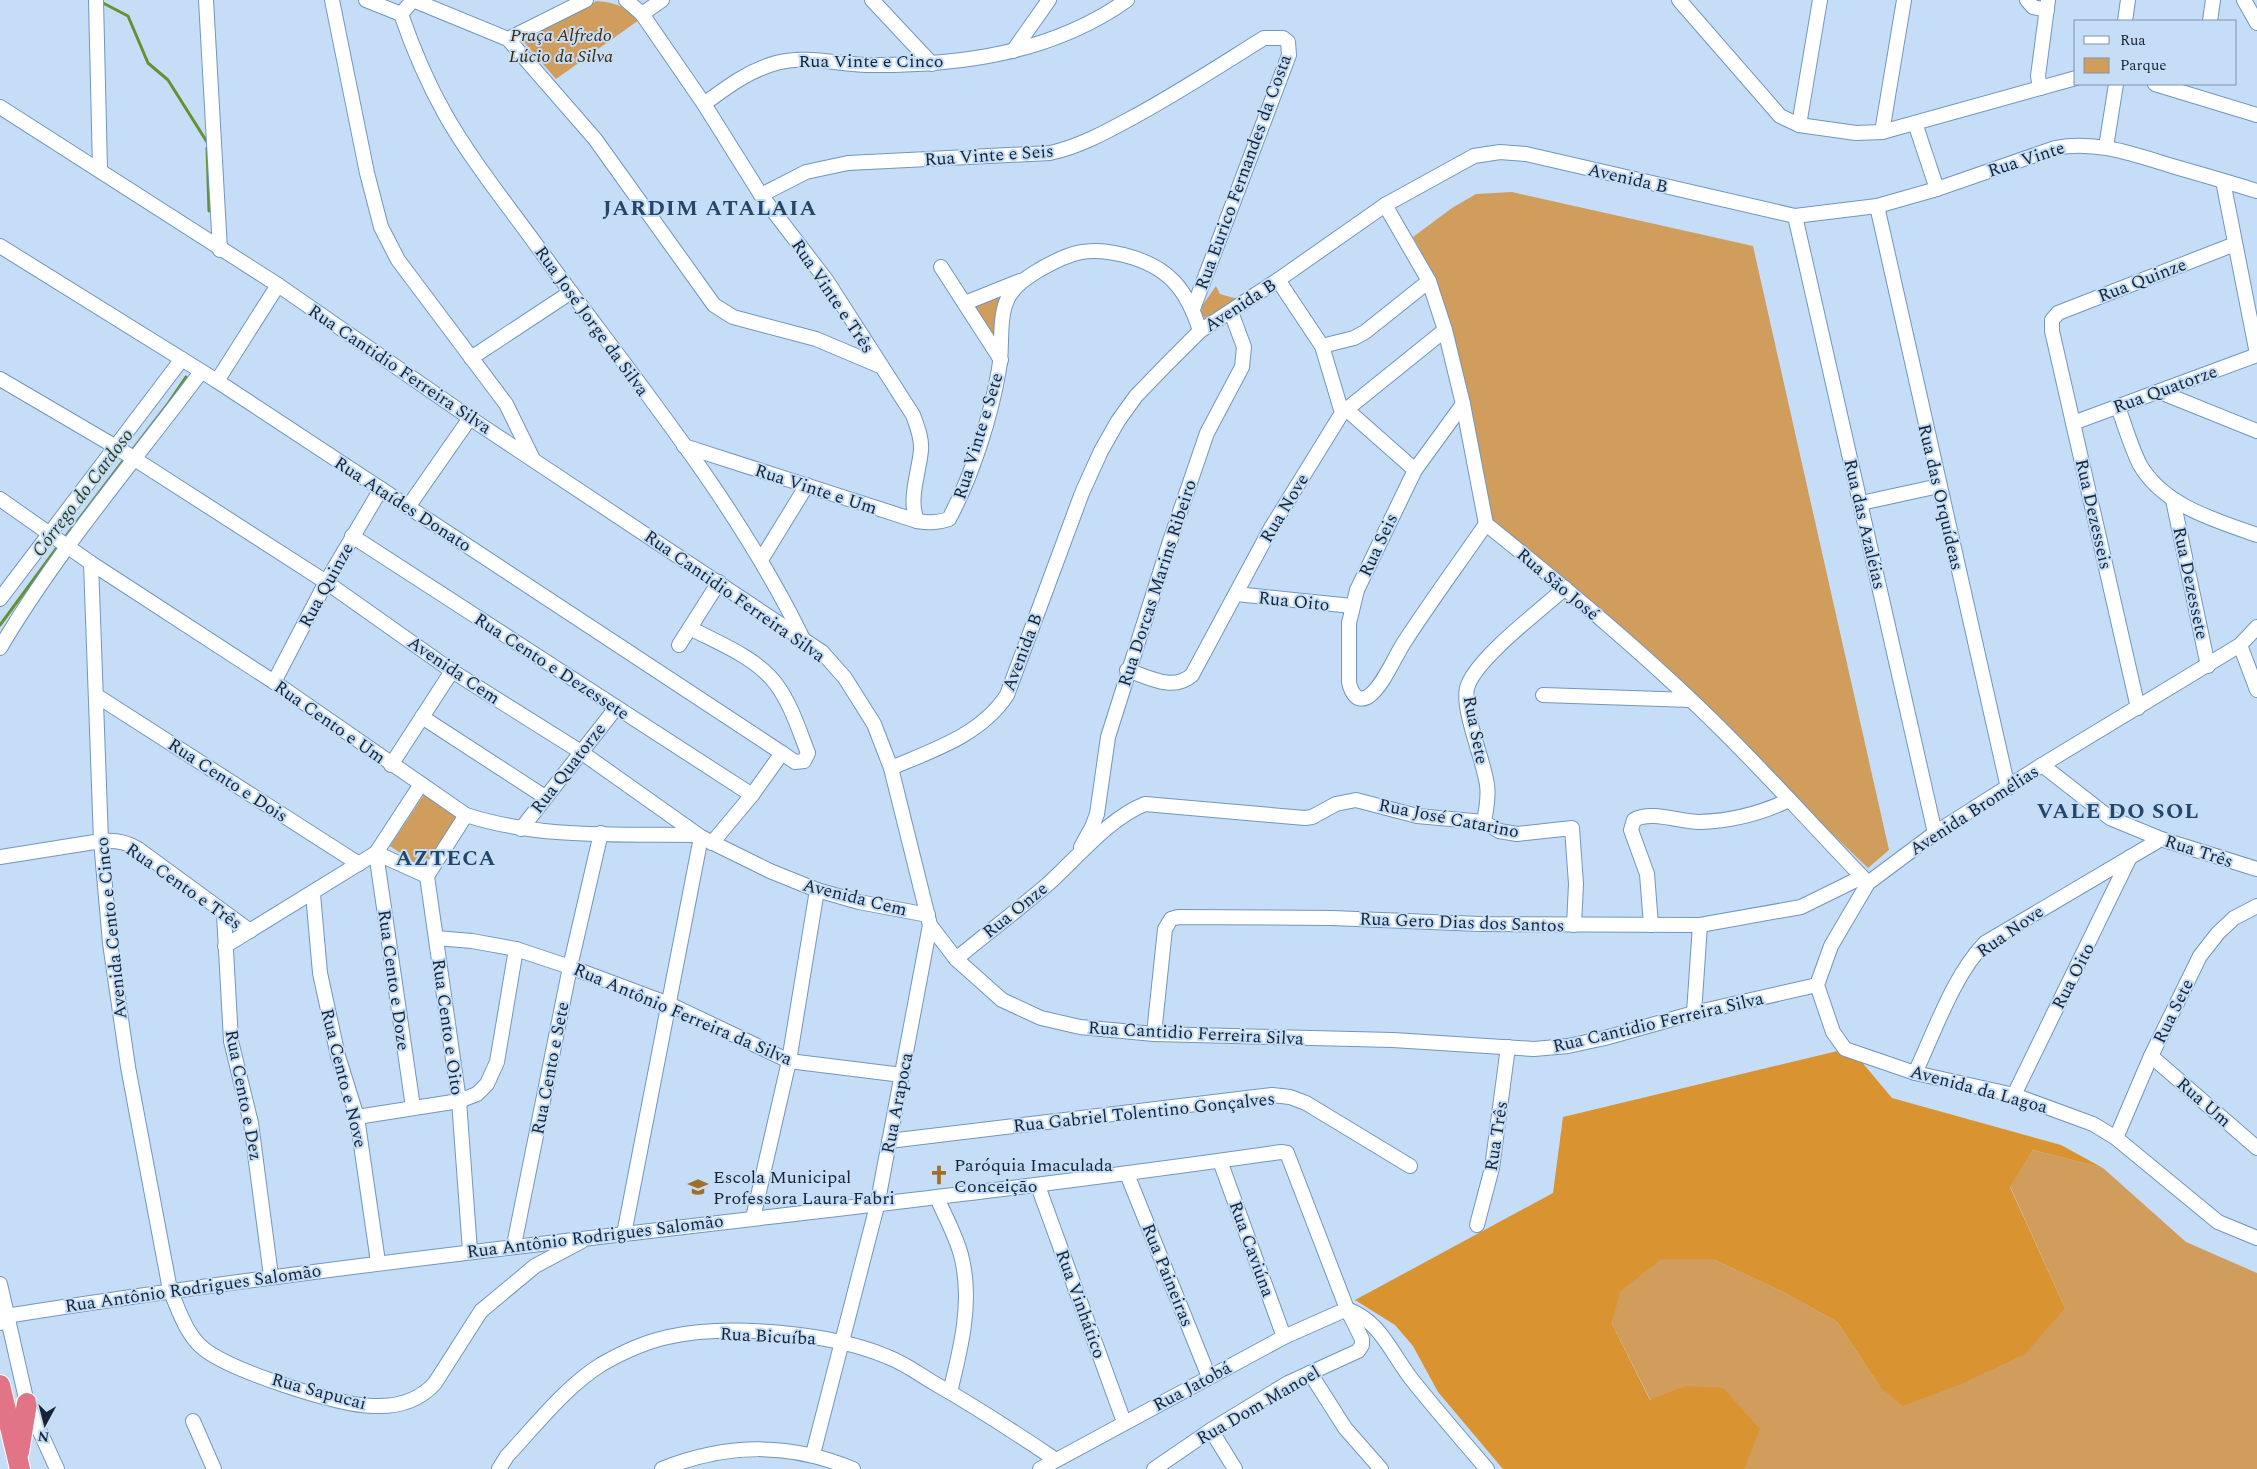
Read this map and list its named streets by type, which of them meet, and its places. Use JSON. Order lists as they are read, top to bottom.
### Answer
{
  "streets": {
    "street": [
      "Rua Vinte e Cinco",
      "Rua Vinte e Seis",
      "Rua Vinte",
      "Rua Eurico Fernandes da Costa",
      "Avenida B",
      "Rua Quinze",
      "Rua Vinte e Três",
      "Rua José Jorge da Silva",
      "Rua Cantidio Ferreira Silva",
      "Rua Quatorze",
      "Rua Vinte e Sete",
      "Rua Vinte e Um",
      "Rua das Orquídeas",
      "Rua Ataídes Donato",
      "Rua Nove",
      "Rua Dezesseis",
      "Rua das Azaléias",
      "Rua Seis",
      "Rua Dorcas Marins Ribeiro",
      "Rua Dezessete",
      "Rua São José",
      "Rua Oito",
      "Rua Cento e Dezessete",
      "Avenida Cem",
      "Rua Cento e Um",
      "Rua Sete",
      "Rua Cento e Dois",
      "Avenida Bromélias",
      "Rua José Catarino",
      "Rua Três",
      "Rua Cento e Três",
      "Rua Onze",
      "Rua Gero Dias dos Santos",
      "Avenida Cento e Cinco",
      "Rua Cento e Doze",
      "Rua Antônio Ferreira da Silva",
      "Rua Cento e Oito",
      "Rua Cento e Sete",
      "Rua Cento e Nove",
      "Avenida da Lagoa",
      "Rua Cento e Dez",
      "Rua Um",
      "Rua Arapoca",
      "Rua Gabriel Tolentino Gonçalves",
      "Rua Antônio Rodrigues Salomão",
      "Rua Caviúna",
      "Rua Paineiras",
      "Rua Vinhático",
      "Rua Bicuíba",
      "Rua Jatobá",
      "Rua Sapucai",
      "Rua Dom Manoel"
    ]
  },
  "crossings": [
    ["Rua Vinte e Cinco", "Rua Vinte e Três"],
    ["Rua Vinte e Seis", "Rua Eurico Fernandes da Costa"],
    ["Rua Vinte e Seis", "Rua Vinte e Três"],
    ["Rua Vinte", "Avenida B"],
    ["Rua Vinte", "Rua das Orquídeas"],
    ["Rua Vinte", "Rua das Azaléias"],
    ["Rua Eurico Fernandes da Costa", "Rua Vinte e Sete"],
    ["Avenida B", "Rua Cantidio Ferreira Silva"],
    ["Avenida B", "Rua Vinte e Sete"],
    ["Avenida B", "Rua das Azaléias"],
    ["Avenida B", "Rua Dorcas Marins Ribeiro"],
    ["Rua Quinze", "Rua Ataídes Donato"],
    ["Rua Quinze", "Rua Dezesseis"],
    ["Rua Quinze", "Rua Cento e Dezessete"],
    ["Rua Quinze", "Avenida Cem"],
    ["Rua Quinze", "Rua Cento e Um"],
    ["Rua Vinte e Três", "Rua Vinte e Um"],
    ["Rua José Jorge da Silva", "Rua Cantidio Ferreira Silva"],
    ["Rua José Jorge da Silva", "Rua Vinte e Um"],
    ["Rua Cantidio Ferreira Silva", "Avenida Cem"],
    ["Rua Cantidio Ferreira Silva", "Avenida Bromélias"],
    ["Rua Cantidio Ferreira Silva", "Rua Três"],
    ["Rua Cantidio Ferreira Silva", "Rua Onze"],
    ["Rua Cantidio Ferreira Silva", "Rua Gero Dias dos Santos"],
    ["Rua Cantidio Ferreira Silva", "Avenida da Lagoa"],
    ["Rua Cantidio Ferreira Silva", "Rua Arapoca"],
    ["Rua Quatorze", "Rua Dezesseis"],
    ["Rua Quatorze", "Rua Cento e Dezessete"],
    ["Rua Quatorze", "Avenida Cem"],
    ["Rua Quatorze", "Rua Cento e Um"],
    ["Rua Vinte e Sete", "Rua Vinte e Um"],
    ["Rua das Orquídeas", "Avenida Bromélias"],
    ["Rua Nove", "Rua Dorcas Marins Ribeiro"],
    ["Rua Nove", "Rua Oito"],
    ["Rua Nove", "Rua Três"],
    ["Rua Nove", "Avenida da Lagoa"],
    ["Rua Dezesseis", "Avenida Bromélias"],
    ["Rua das Azaléias", "Avenida Bromélias"],
    ["Rua Seis", "Rua São José"],
    ["Rua Seis", "Rua Oito"],
    ["Rua Dorcas Marins Ribeiro", "Rua José Catarino"],
    ["Rua Dorcas Marins Ribeiro", "Rua Onze"],
    ["Rua Dezessete", "Avenida Bromélias"],
    ["Rua São José", "Rua Sete"],
    ["Rua São José", "Avenida Bromélias"],
    ["Rua São José", "Rua Gero Dias dos Santos"],
    ["Rua Oito", "Avenida da Lagoa"],
    ["Avenida Cem", "Rua Cento e Um"],
    ["Avenida Cem", "Rua Arapoca"],
    ["Rua Cento e Um", "Avenida Cento e Cinco"],
    ["Rua Cento e Um", "Rua Cento e Sete"],
    ["Rua Sete", "Rua José Catarino"],
    ["Rua Sete", "Avenida da Lagoa"],
    ["Rua Sete", "Rua Um"],
    ["Rua Cento e Dois", "Avenida Cento e Cinco"],
    ["Avenida Bromélias", "Rua Três"],
    ["Avenida Bromélias", "Rua Gero Dias dos Santos"],
    ["Avenida Bromélias", "Avenida da Lagoa"],
    ["Rua José Catarino", "Rua Onze"],
    ["Rua José Catarino", "Rua Gero Dias dos Santos"],
    ["Rua Cento e Três", "Avenida Cento e Cinco"],
    ["Rua Cento e Três", "Rua Cento e Dez"],
    ["Avenida Cento e Cinco", "Rua Antônio Rodrigues Salomão"],
    ["Avenida Cento e Cinco", "Rua Sapucai"],
    ["Rua Antônio Ferreira da Silva", "Rua Cento e Oito"],
    ["Rua Antônio Ferreira da Silva", "Rua Cento e Sete"],
    ["Rua Antônio Ferreira da Silva", "Rua Arapoca"],
    ["Rua Cento e Oito", "Rua Antônio Rodrigues Salomão"],
    ["Rua Cento e Sete", "Rua Antônio Rodrigues Salomão"],
    ["Rua Cento e Nove", "Rua Antônio Rodrigues Salomão"],
    ["Rua Cento e Dez", "Rua Antônio Rodrigues Salomão"],
    ["Rua Arapoca", "Rua Gabriel Tolentino Gonçalves"],
    ["Rua Arapoca", "Rua Antônio Rodrigues Salomão"],
    ["Rua Arapoca", "Rua Bicuíba"],
    ["Rua Antônio Rodrigues Salomão", "Rua Caviúna"],
    ["Rua Antônio Rodrigues Salomão", "Rua Paineiras"],
    ["Rua Antônio Rodrigues Salomão", "Rua Vinhático"],
    ["Rua Antônio Rodrigues Salomão", "Rua Jatobá"],
    ["Rua Antônio Rodrigues Salomão", "Rua Sapucai"],
    ["Rua Antônio Rodrigues Salomão", "Rua Dom Manoel"],
    ["Rua Caviúna", "Rua Jatobá"],
    ["Rua Paineiras", "Rua Jatobá"],
    ["Rua Vinhático", "Rua Jatobá"],
    ["Rua Bicuíba", "Rua Jatobá"]
  ],
  "districts": ["JARDIM ATALAIA", "VALE DO SOL", "AZTECA"],
  "water": ["Córrego do Cardoso"],
  "parks": ["Praça Alfredo Lúcio da Silva"],
  "places": {
    "church": ["Paróquia Imaculada Conceição"],
    "school or university": ["Escola Municipal Professora Laura Fabri"]
  },
  "legend": ["Rua", "Parque"],
  "north": "bottom"
}
